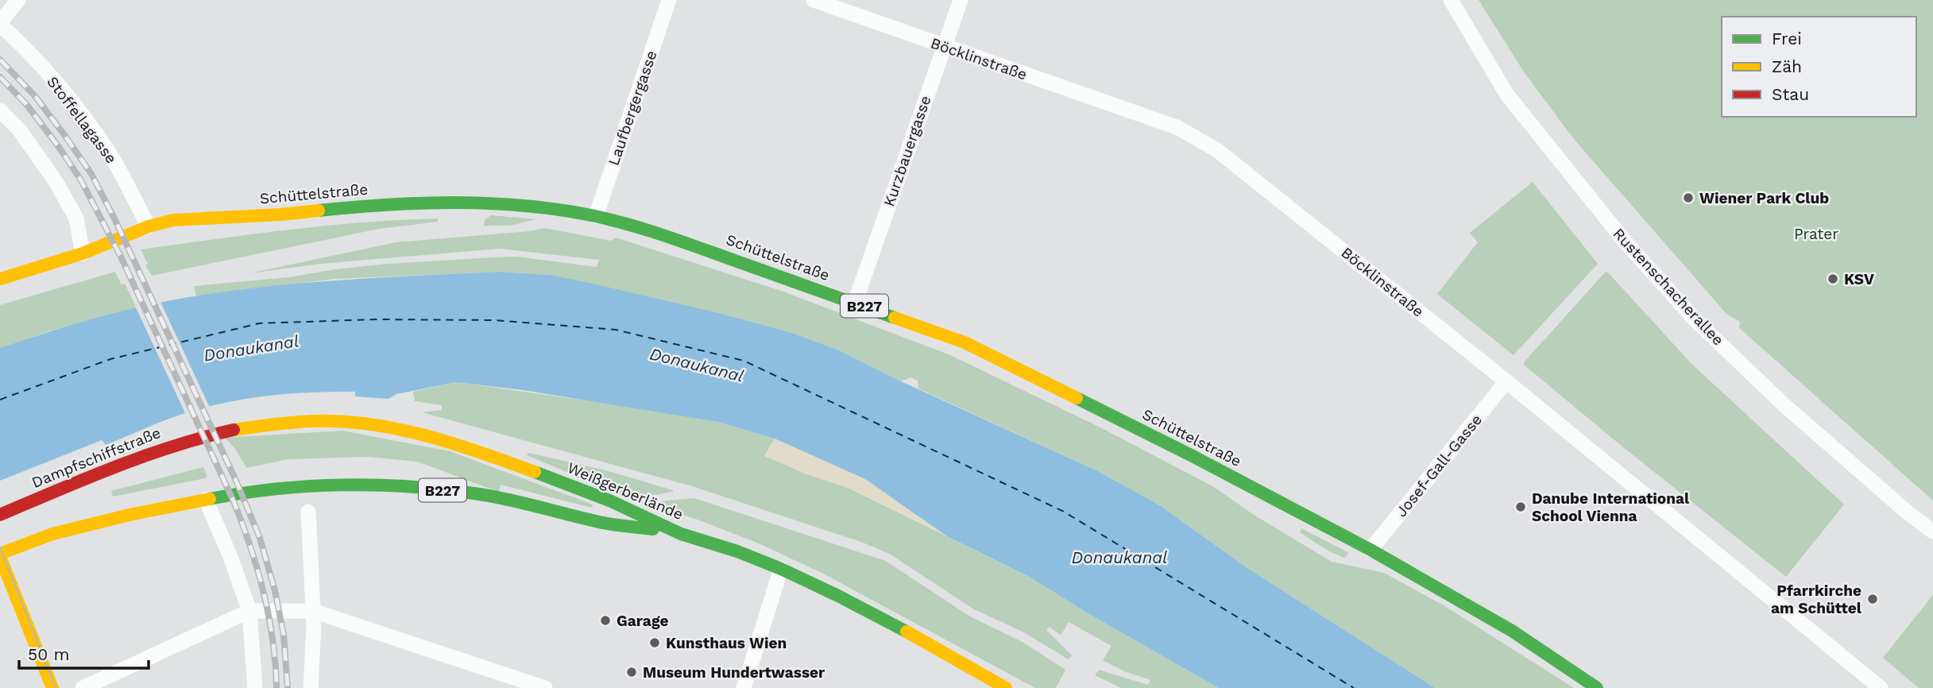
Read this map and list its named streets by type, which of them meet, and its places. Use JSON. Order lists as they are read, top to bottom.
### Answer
{
  "streets": {
    "main road": [
      "Schüttelstraße",
      "B227",
      "Dampfschiffstraße",
      "Weißgerberlände"
    ],
    "street": [
      "Böcklinstraße",
      "Laufbergergasse",
      "Stoffellagasse",
      "Kurzbauergasse",
      "Rustenschacherallee",
      "Josef-Gall-Gasse"
    ]
  },
  "crossings": [
    ["Böcklinstraße", "Kurzbauergasse"],
    ["Böcklinstraße", "Josef-Gall-Gasse"],
    ["Laufbergergasse", "Schüttelstraße"],
    ["Stoffellagasse", "Schüttelstraße"],
    ["Kurzbauergasse", "Schüttelstraße"],
    ["Schüttelstraße", "Josef-Gall-Gasse"],
    ["B227", "Weißgerberlände"],
    ["Dampfschiffstraße", "Weißgerberlände"]
  ],
  "water": ["Donaukanal"],
  "parks": ["Prater"],
  "places": [
    "Wiener Park Club",
    "KSV",
    "Danube International School Vienna",
    "Pfarrkirche am Schüttel",
    "Garage",
    "Kunsthaus Wien",
    "Museum Hundertwasser"
  ],
  "legend": ["Frei", "Zäh", "Stau"],
  "scale_bar": "50 m"
}
